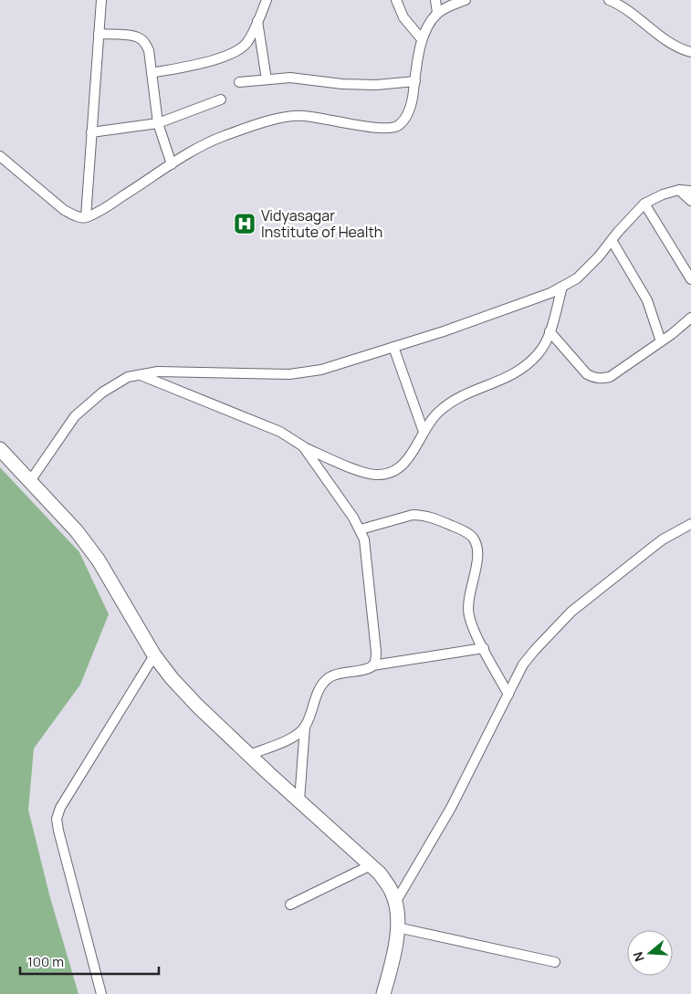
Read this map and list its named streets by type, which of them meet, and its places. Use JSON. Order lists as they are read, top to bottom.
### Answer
{
  "places": {
    "hospital": ["Vidyasagar Institute of Health"]
  },
  "scale_bar": "100 m",
  "north": "left"
}
